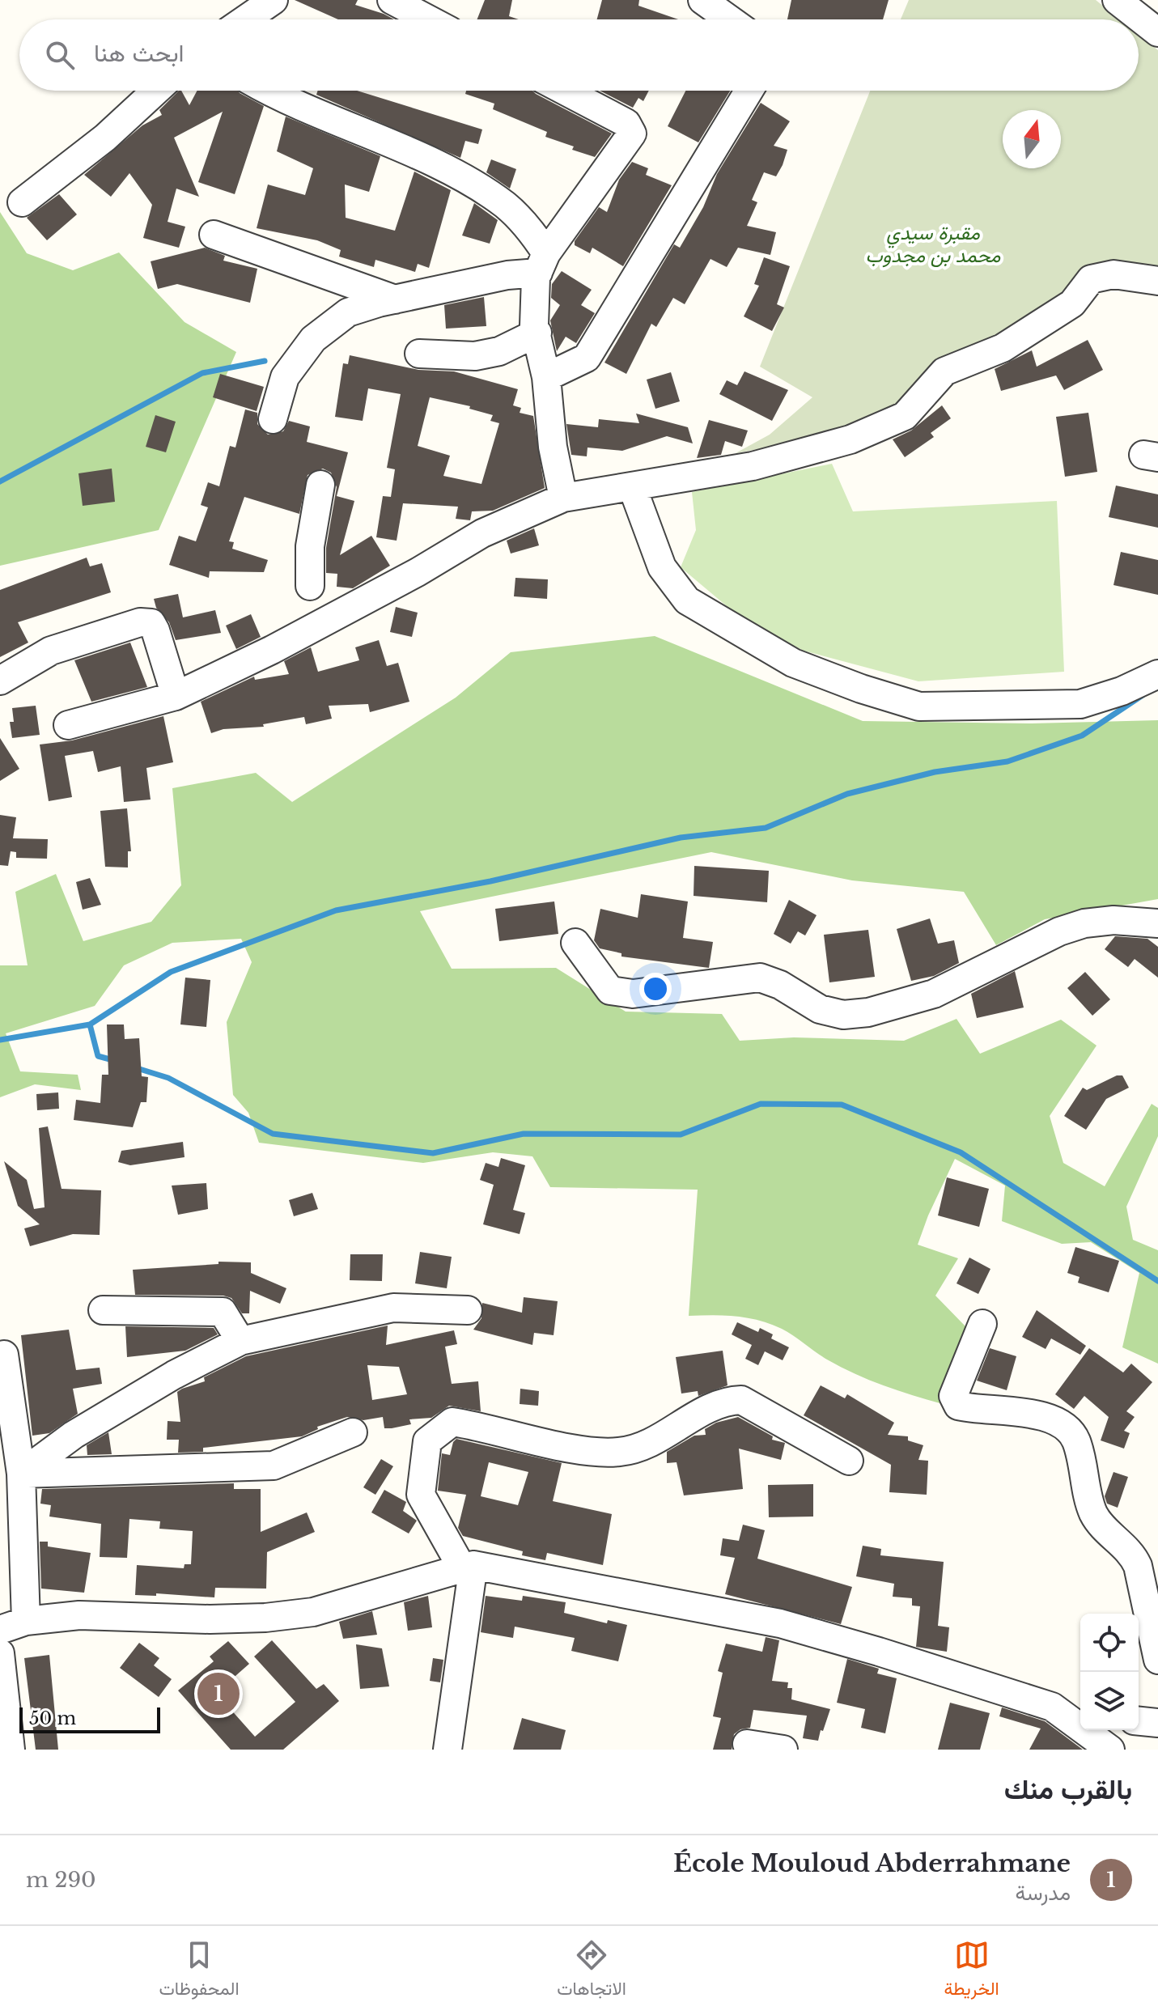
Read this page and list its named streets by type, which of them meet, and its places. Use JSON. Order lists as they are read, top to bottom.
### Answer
{
  "parks": ["مقبرة سيدي محمد بن مجدوب"],
  "scale_bar": "50 m",
  "north": "top",
  "page": {
    "search": "ابحث هنا",
    "pins": "1",
    "scale": "50 m",
    "heading": "بالقرب منك",
    "list": [
      {
        "mark": "1",
        "name": "École Mouloud Abderrahmane",
        "note": "مدرسة",
        "value": "290 m"
      }
    ],
    "nav": ["الخريطة", "الاتجاهات", "المحفوظات"]
  }
}
